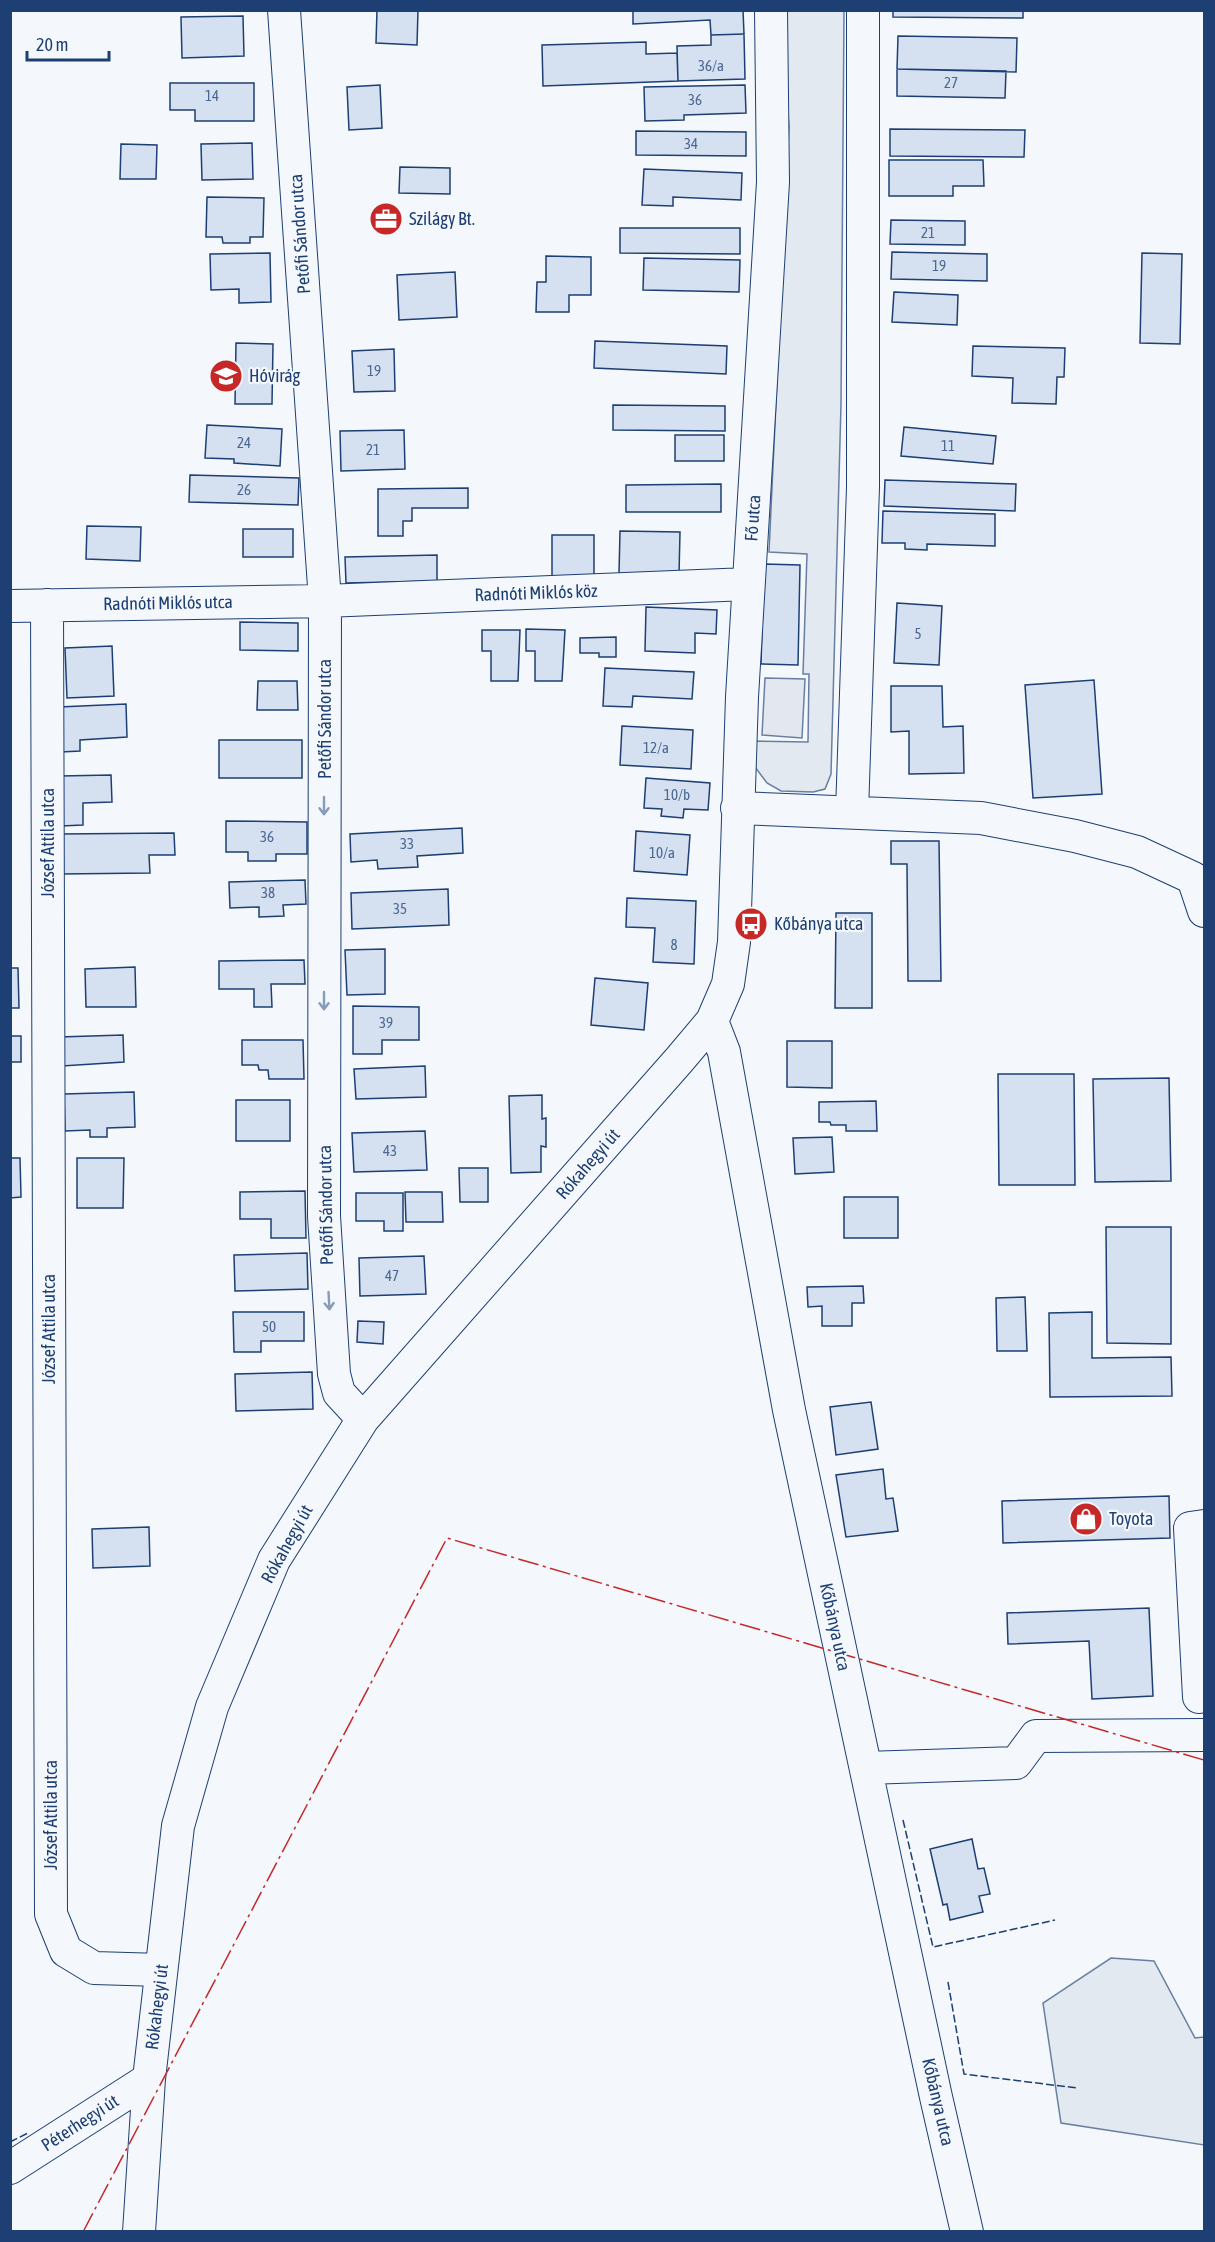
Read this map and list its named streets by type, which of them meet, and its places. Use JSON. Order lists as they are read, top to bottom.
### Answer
{
  "streets": {
    "street": [
      "Petőfi Sándor utca",
      "Fő utca",
      "Radnóti Miklós köz",
      "Radnóti Miklós utca",
      "József Attila utca",
      "Rókahegyi út",
      "Kőbánya utca",
      "Péterhegyi út"
    ]
  },
  "crossings": [
    ["Petőfi Sándor utca", "Radnóti Miklós köz"],
    ["Petőfi Sándor utca", "Radnóti Miklós utca"],
    ["Petőfi Sándor utca", "Rókahegyi út"],
    ["Fő utca", "Radnóti Miklós köz"],
    ["Fő utca", "Rókahegyi út"],
    ["Fő utca", "Kőbánya utca"],
    ["Radnóti Miklós köz", "Radnóti Miklós utca"],
    ["Radnóti Miklós utca", "József Attila utca"],
    ["József Attila utca", "Rókahegyi út"],
    ["Rókahegyi út", "Kőbánya utca"],
    ["Rókahegyi út", "Péterhegyi út"]
  ],
  "one_way": ["Petőfi Sándor utca"],
  "places": {
    "office": ["Szilágy Bt."],
    "school or university": ["Hóvirág"],
    "bus stop": ["Kőbánya utca"],
    "shop": ["Toyota"]
  },
  "house_numbers": [
    "36/a",
    "27",
    "14",
    "36",
    "34",
    "21",
    "19",
    "19",
    "24",
    "11",
    "21",
    "26",
    "5",
    "12/a",
    "10/b",
    "36",
    "33",
    "10/a",
    "38",
    "35",
    "8",
    "39",
    "43",
    "47",
    "50"
  ],
  "scale_bar": "20 m"
}
